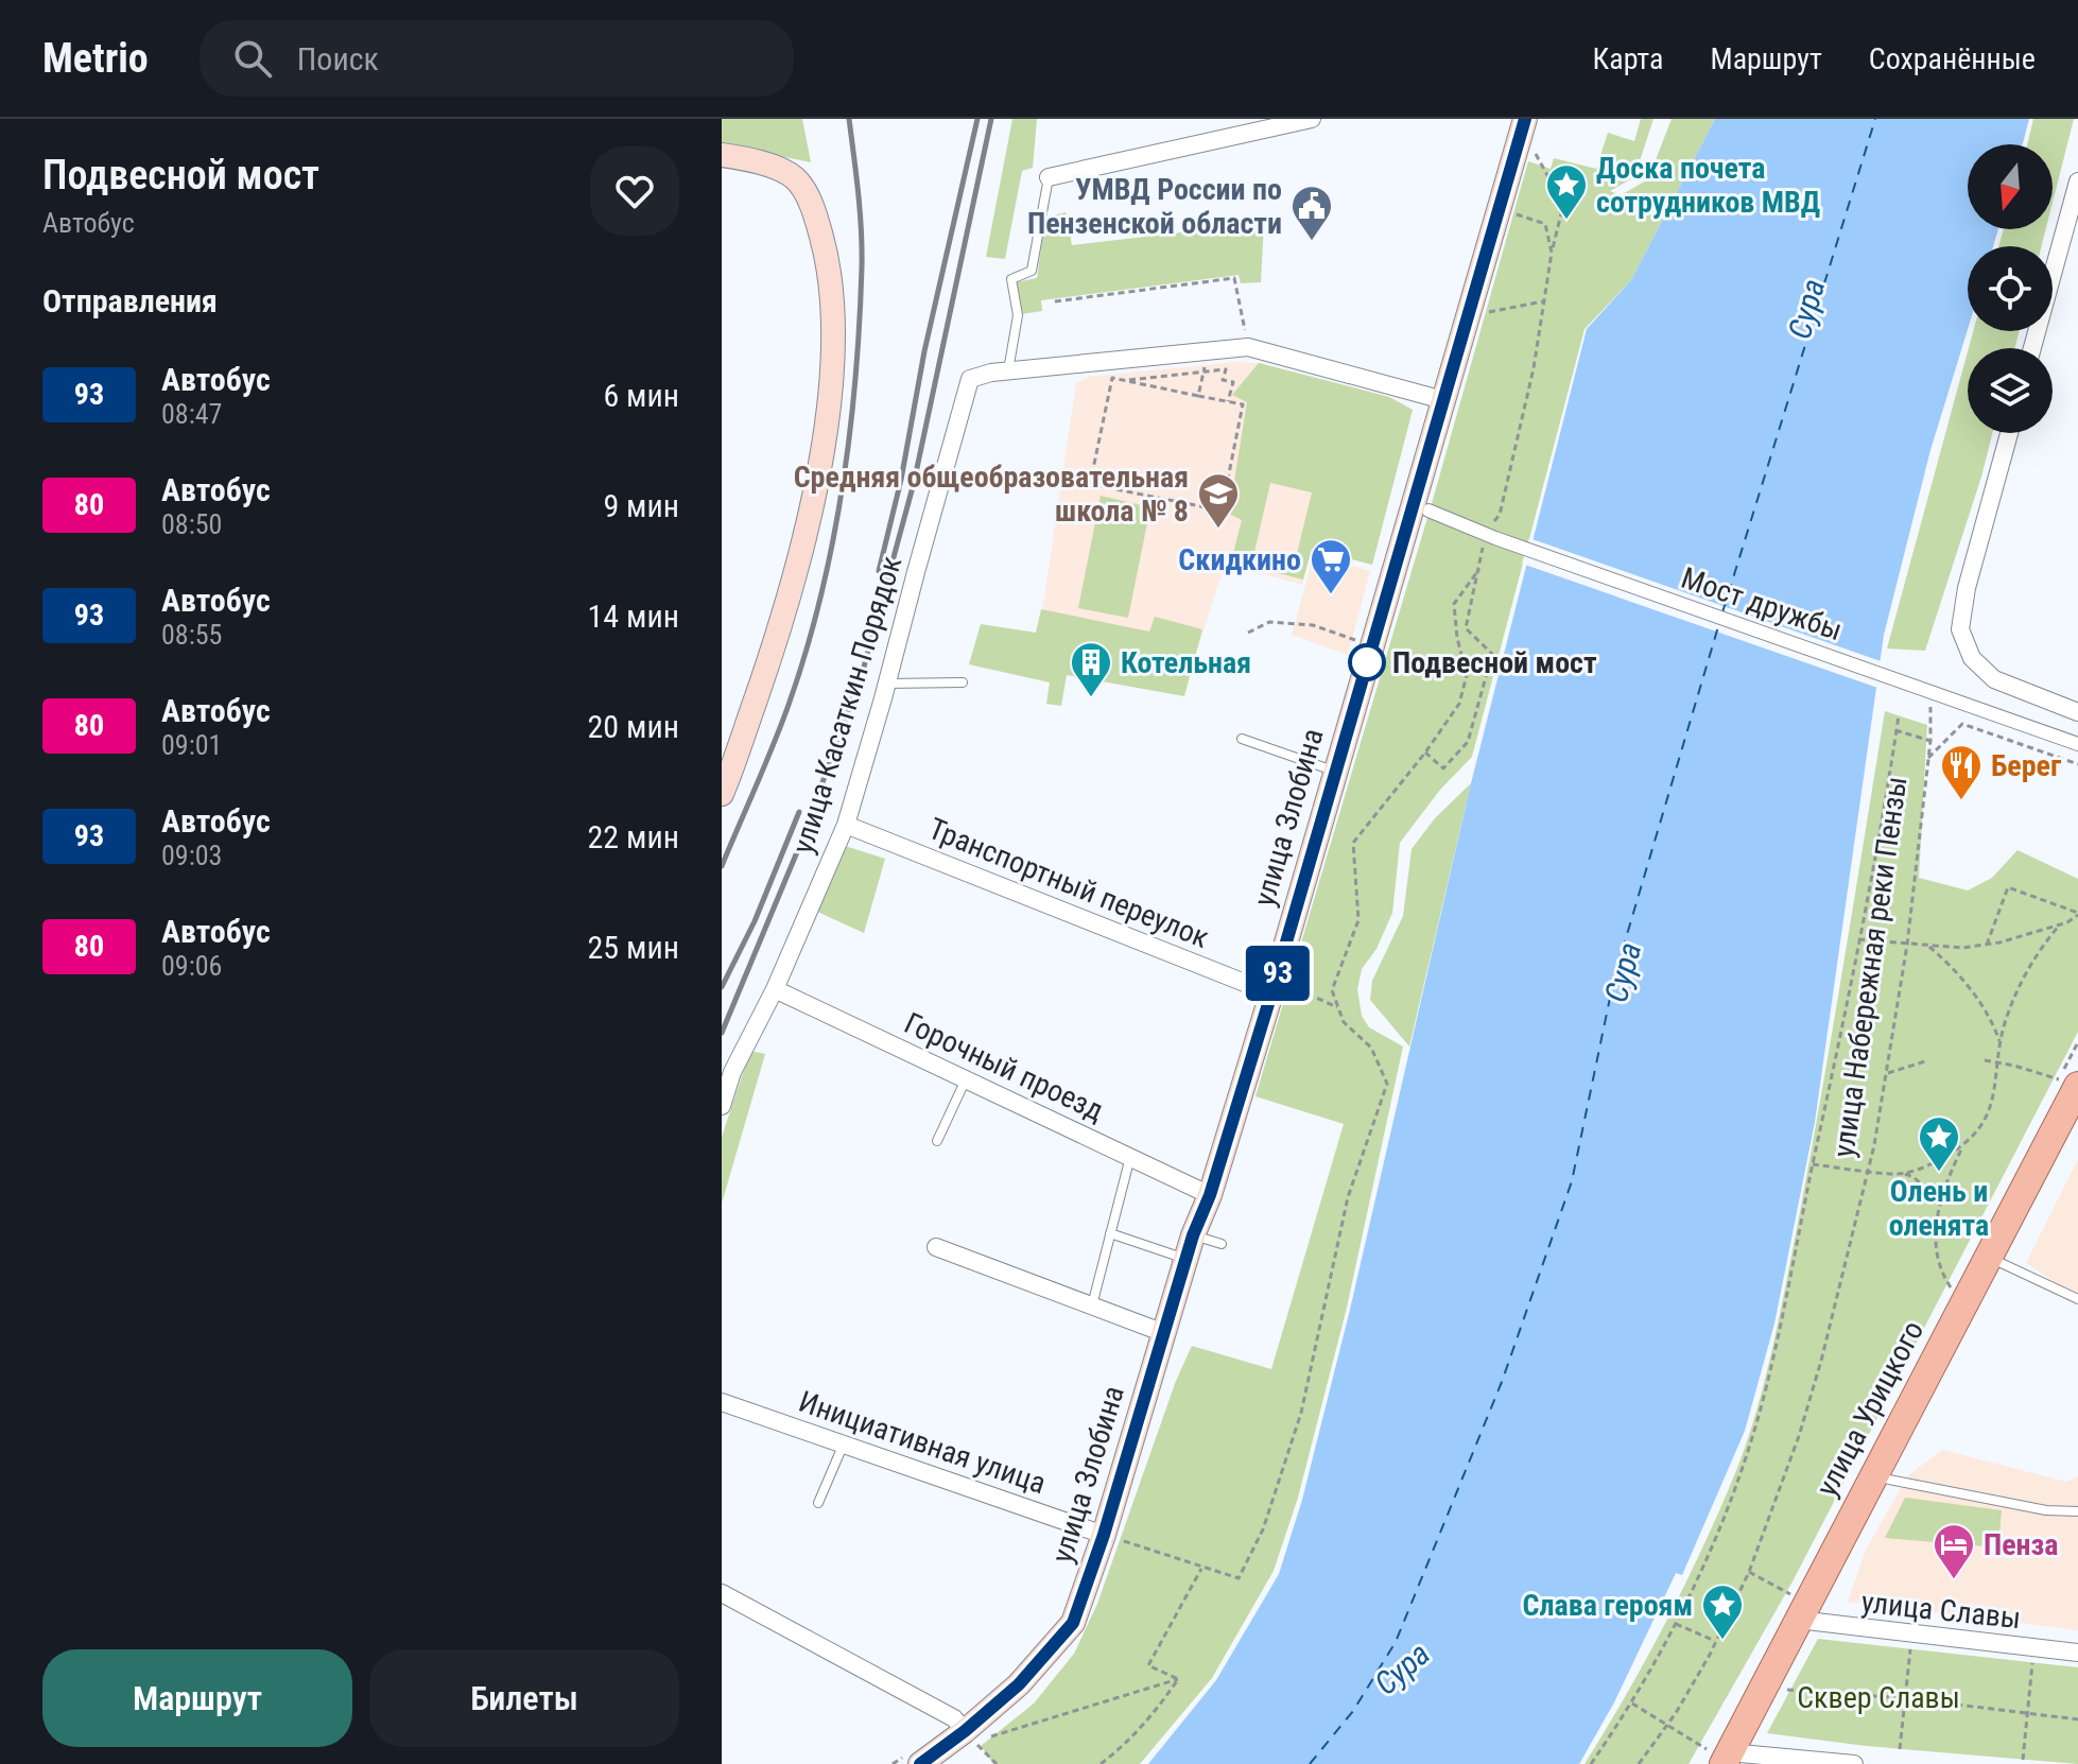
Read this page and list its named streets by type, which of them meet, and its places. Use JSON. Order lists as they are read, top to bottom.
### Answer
{
  "streets": {
    "main road": ["улица Злобина", "улица Урицкого"],
    "street": [
      "Мост дружбы",
      "улица Касаткин Порядок",
      "Транспортный переулок",
      "Горочный проезд",
      "Инициативная улица",
      "улица Славы"
    ],
    "path": ["улица Набережная реки Пензы"]
  },
  "crossings": [
    ["Мост дружбы", "улица Набережная реки Пензы"],
    ["улица Касаткин Порядок", "улица Злобина"],
    ["улица Касаткин Порядок", "Транспортный переулок"],
    ["улица Касаткин Порядок", "Горочный проезд"],
    ["улица Злобина", "Транспортный переулок"],
    ["улица Злобина", "Горочный проезд"],
    ["улица Злобина", "Инициативная улица"],
    ["улица Урицкого", "улица Славы"]
  ],
  "water": ["Сура"],
  "parks": ["Сквер Славы"],
  "places": {
    "place": ["Доска почета сотрудников МВД", "Олень и оленята", "Слава героям"],
    "public building": ["УМВД России по Пензенской области"],
    "school or university": ["Средняя общеобразовательная школа № 8"],
    "supermarket": ["Скидкино"],
    "other": ["Подвесной мост"],
    "building": ["Котельная"],
    "restaurant": ["Берег"],
    "hotel": ["Пенза"]
  },
  "lines": ["bus line 93"],
  "north": "bottom",
  "page": {
    "header": "Metrio",
    "search": "Поиск",
    "nav": ["Карта", "Маршрут", "Сохранённые"],
    "heading": [
      ["Подвесной мост", "Автобус"],
      "Отправления"
    ],
    "on_map": "93",
    "list": [
      {
        "mark": "93",
        "name": "Автобус",
        "note": "08:47",
        "value": "6 мин"
      },
      {
        "mark": "80",
        "name": "Автобус",
        "note": "08:50",
        "value": "9 мин"
      },
      {
        "mark": "93",
        "name": "Автобус",
        "note": "08:55",
        "value": "14 мин"
      },
      {
        "mark": "80",
        "name": "Автобус",
        "note": "09:01",
        "value": "20 мин"
      },
      {
        "mark": "93",
        "name": "Автобус",
        "note": "09:03",
        "value": "22 мин"
      },
      {
        "mark": "80",
        "name": "Автобус",
        "note": "09:06",
        "value": "25 мин"
      }
    ],
    "buttons": ["Маршрут", "Билеты"]
  }
}
